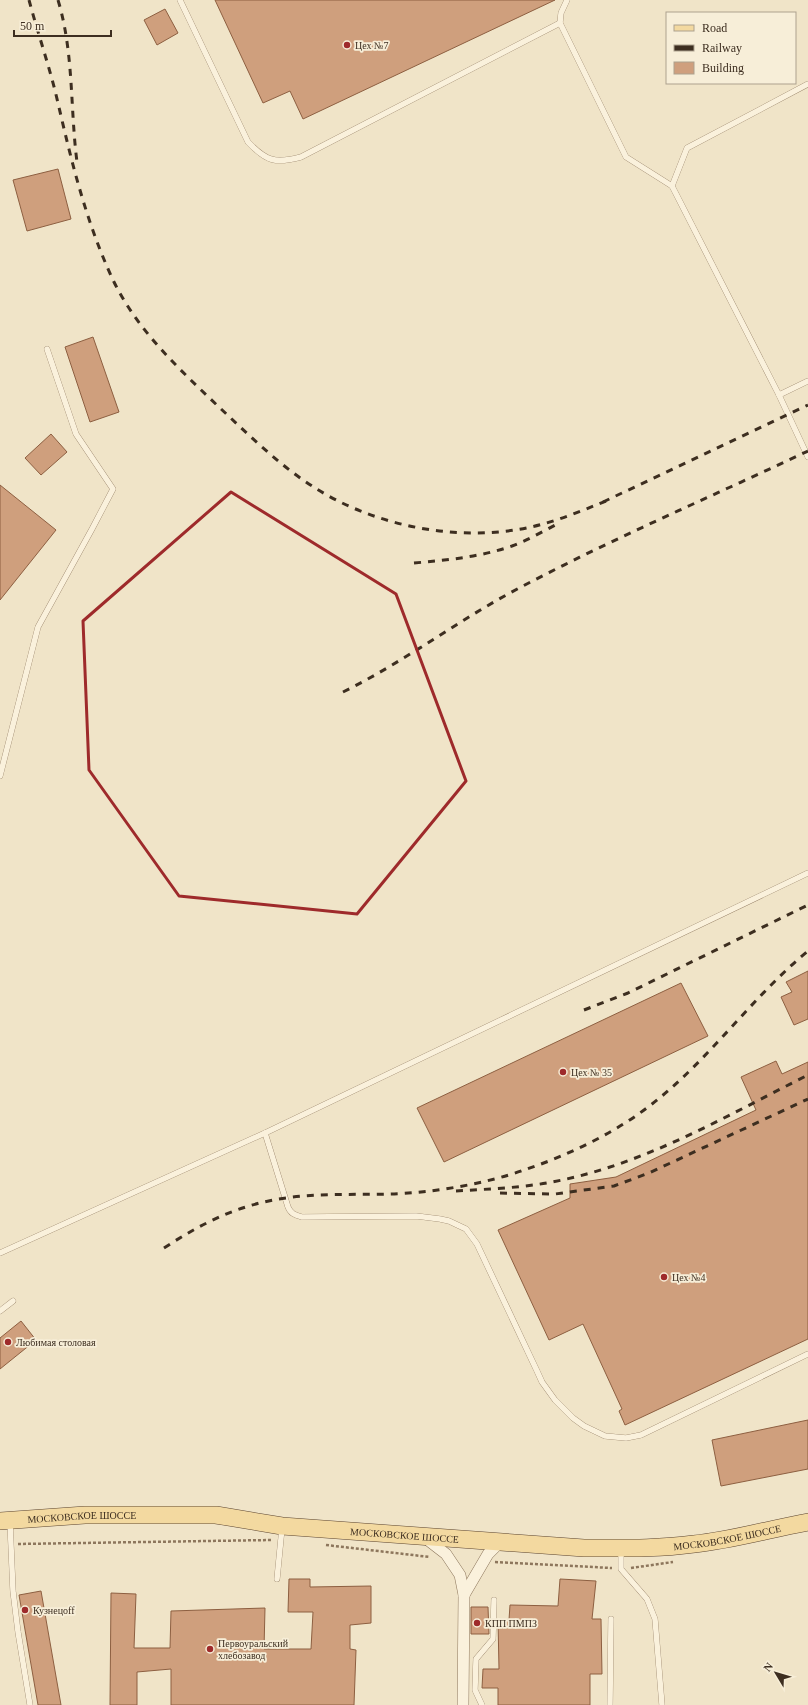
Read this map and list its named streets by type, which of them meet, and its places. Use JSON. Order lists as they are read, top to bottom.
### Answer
{
  "streets": {
    "main road": ["МОСКОВСКОЕ ШОССЕ"]
  },
  "places": [
    "Цех №7",
    "Цех № 35",
    "Цех №4",
    "Любимая столовая",
    "Кузнецoff",
    "КПП ПМПЗ",
    "Первоуральский хлебозавод"
  ],
  "legend": ["Road", "Railway", "Building"],
  "scale_bar": "50 m",
  "north": "top left"
}
